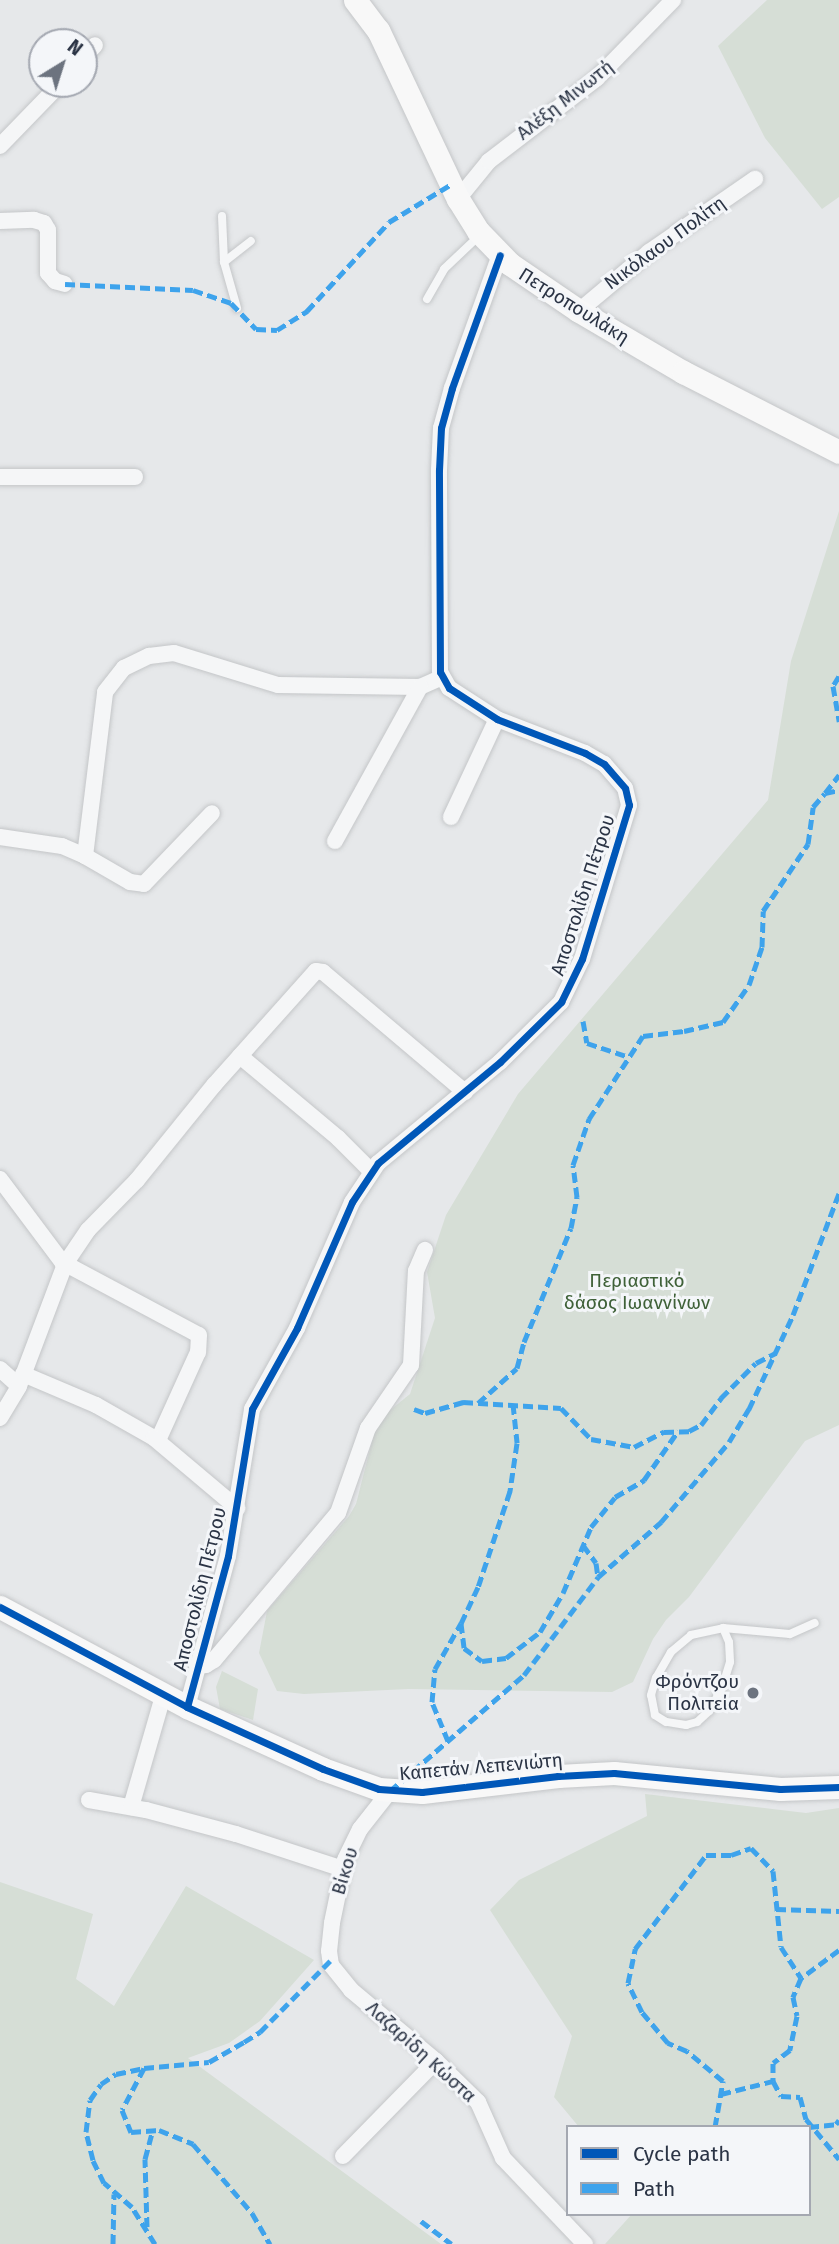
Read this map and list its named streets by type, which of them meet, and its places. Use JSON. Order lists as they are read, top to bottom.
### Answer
{
  "streets": {
    "street": [
      "Αλέξη Μινωτή",
      "Νικόλαου Πολίτη",
      "Πετροπουλάκη",
      "Αποστολίδη Πέτρου",
      "Καπετάν Λεπενιώτη",
      "Βίκου",
      "Λαζαρίδη Κώστα"
    ]
  },
  "crossings": [
    ["Αλέξη Μινωτή", "Πετροπουλάκη"],
    ["Νικόλαου Πολίτη", "Πετροπουλάκη"],
    ["Αποστολίδη Πέτρου", "Καπετάν Λεπενιώτη"],
    ["Καπετάν Λεπενιώτη", "Βίκου"],
    ["Βίκου", "Λαζαρίδη Κώστα"]
  ],
  "parks": ["Περιαστικό δάσος Ιωαννίνων"],
  "places": ["Φρόντζου Πολιτεία"],
  "legend": ["Cycle path", "Path"],
  "north": "top right"
}
